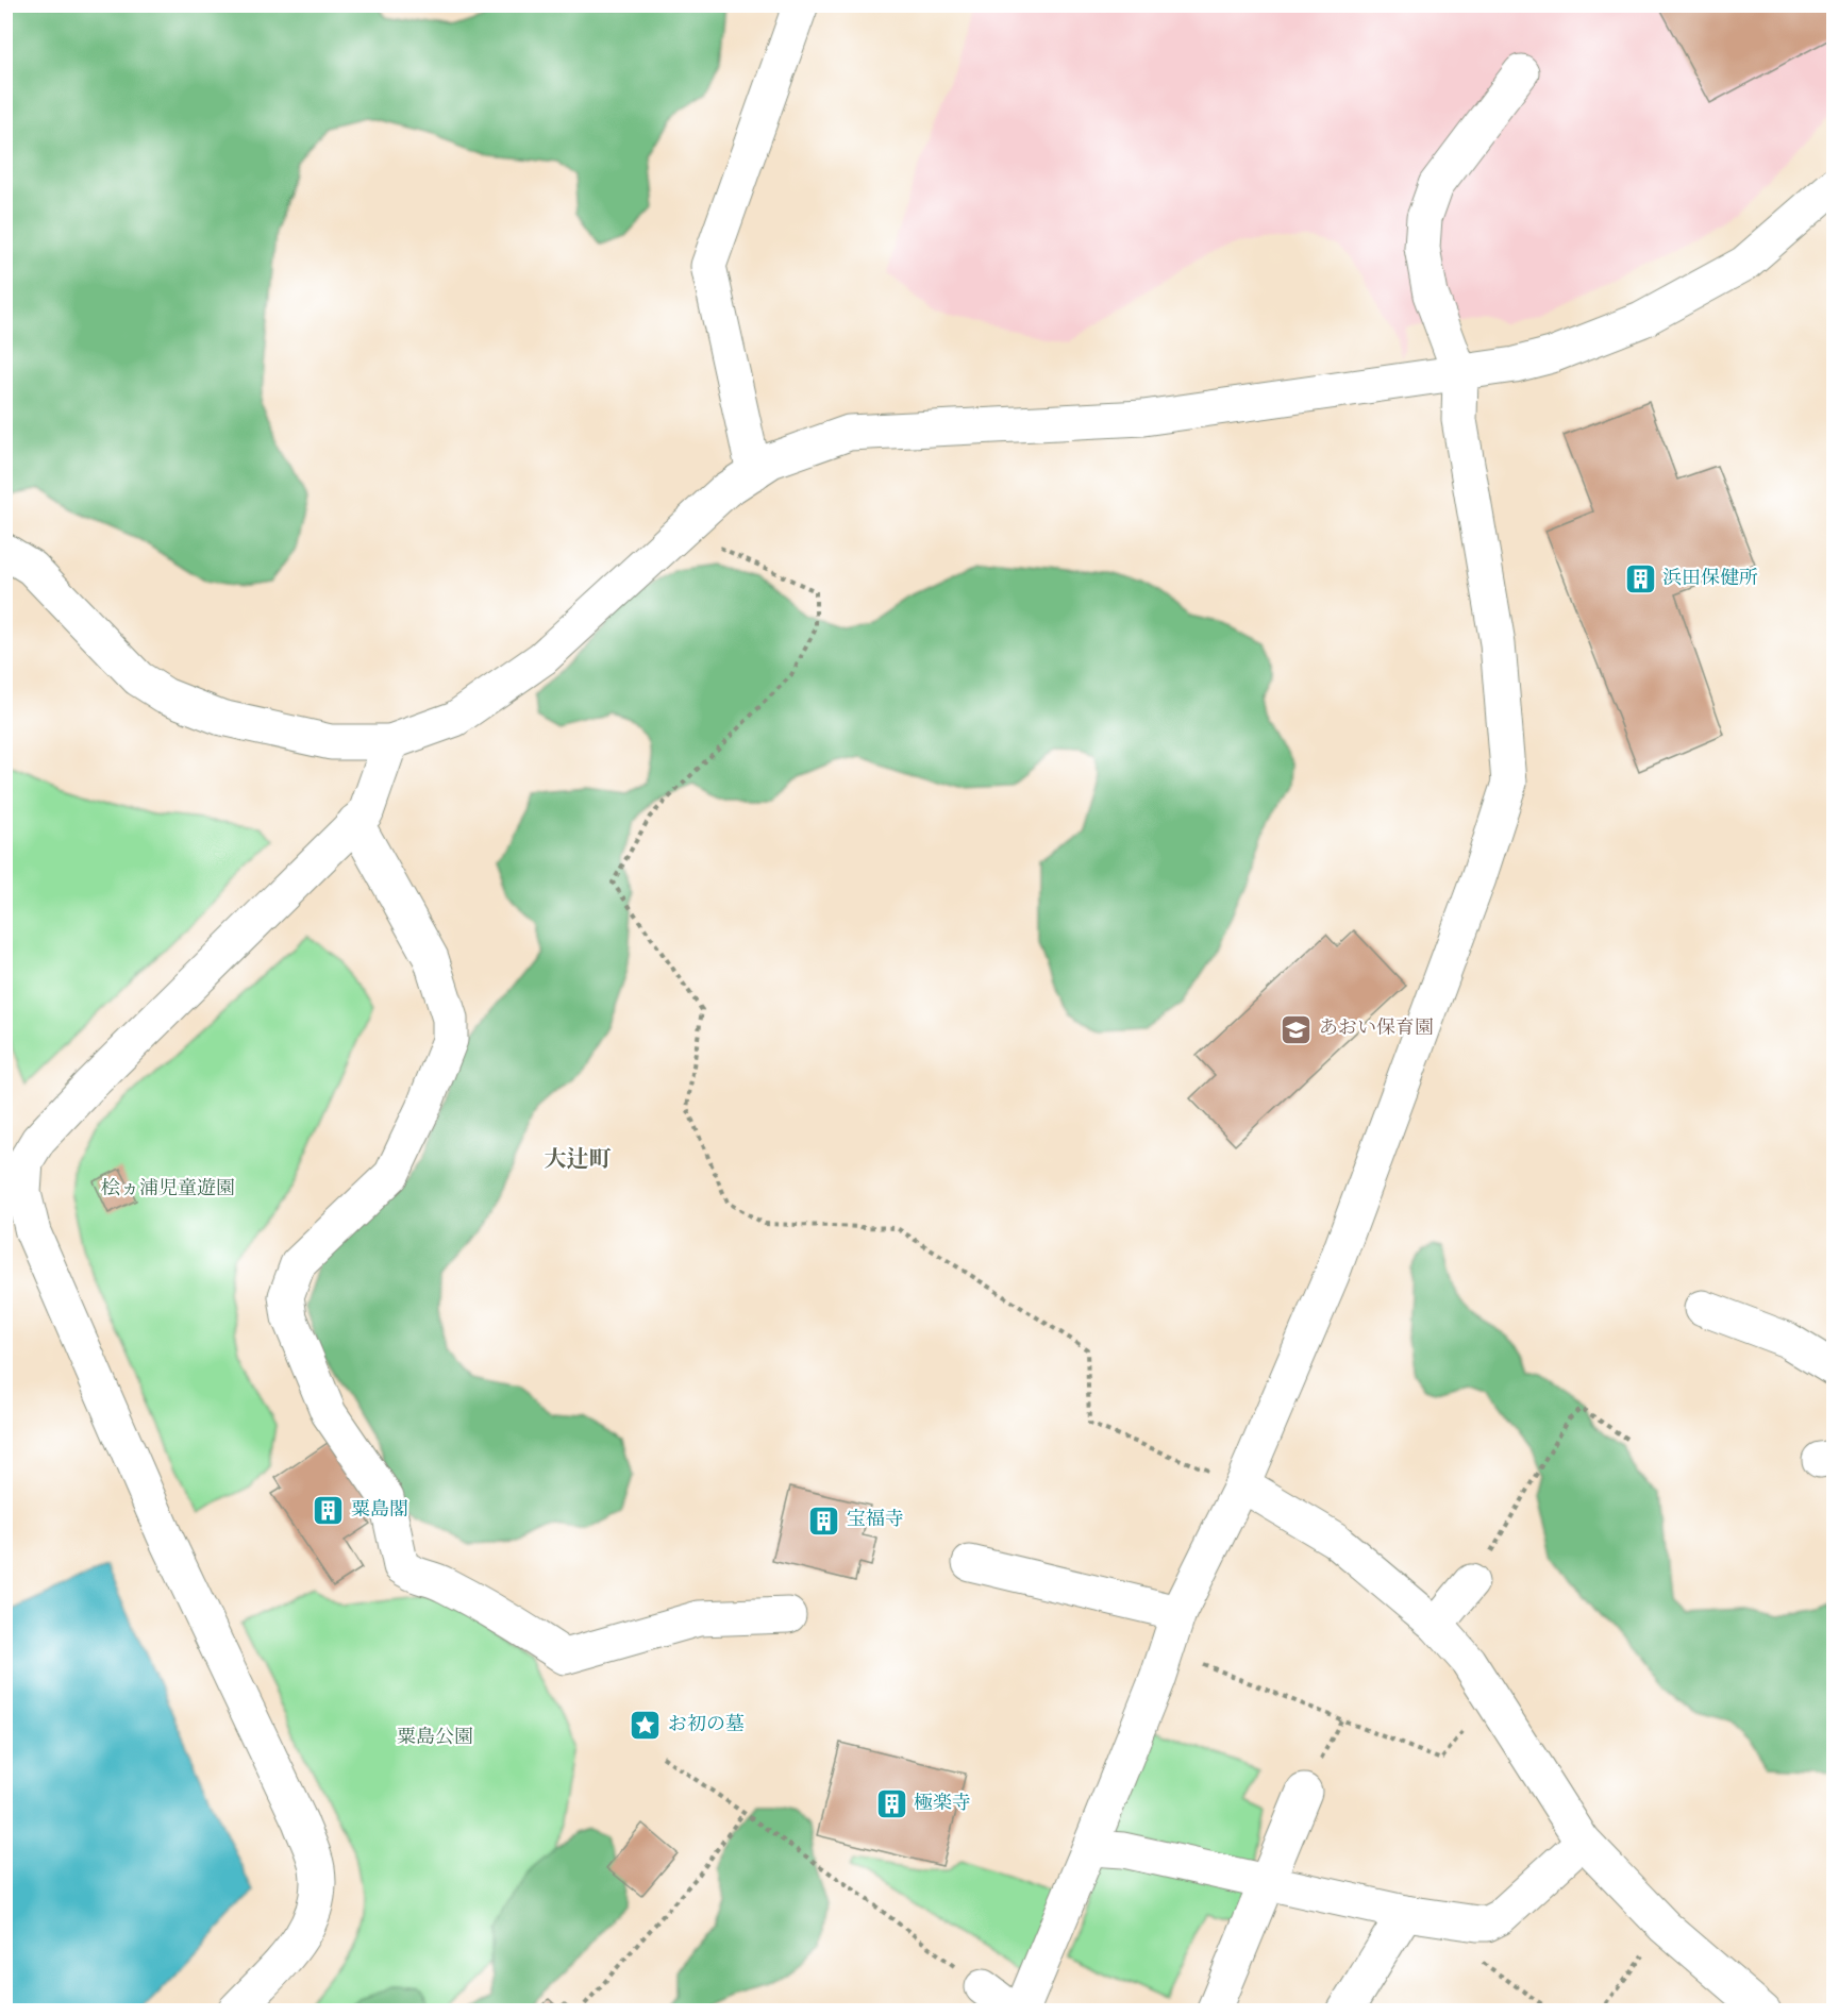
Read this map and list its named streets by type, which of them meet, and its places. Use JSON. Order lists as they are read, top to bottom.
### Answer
{
  "districts": ["大辻町"],
  "parks": ["桧ヵ浦児童遊園", "粟島公園"],
  "places": {
    "building": [
      "浜田保健所",
      "粟島閣",
      "宝福寺",
      "極楽寺"
    ],
    "school or university": ["あおい保育園"],
    "place": ["お初の墓"]
  }
}
